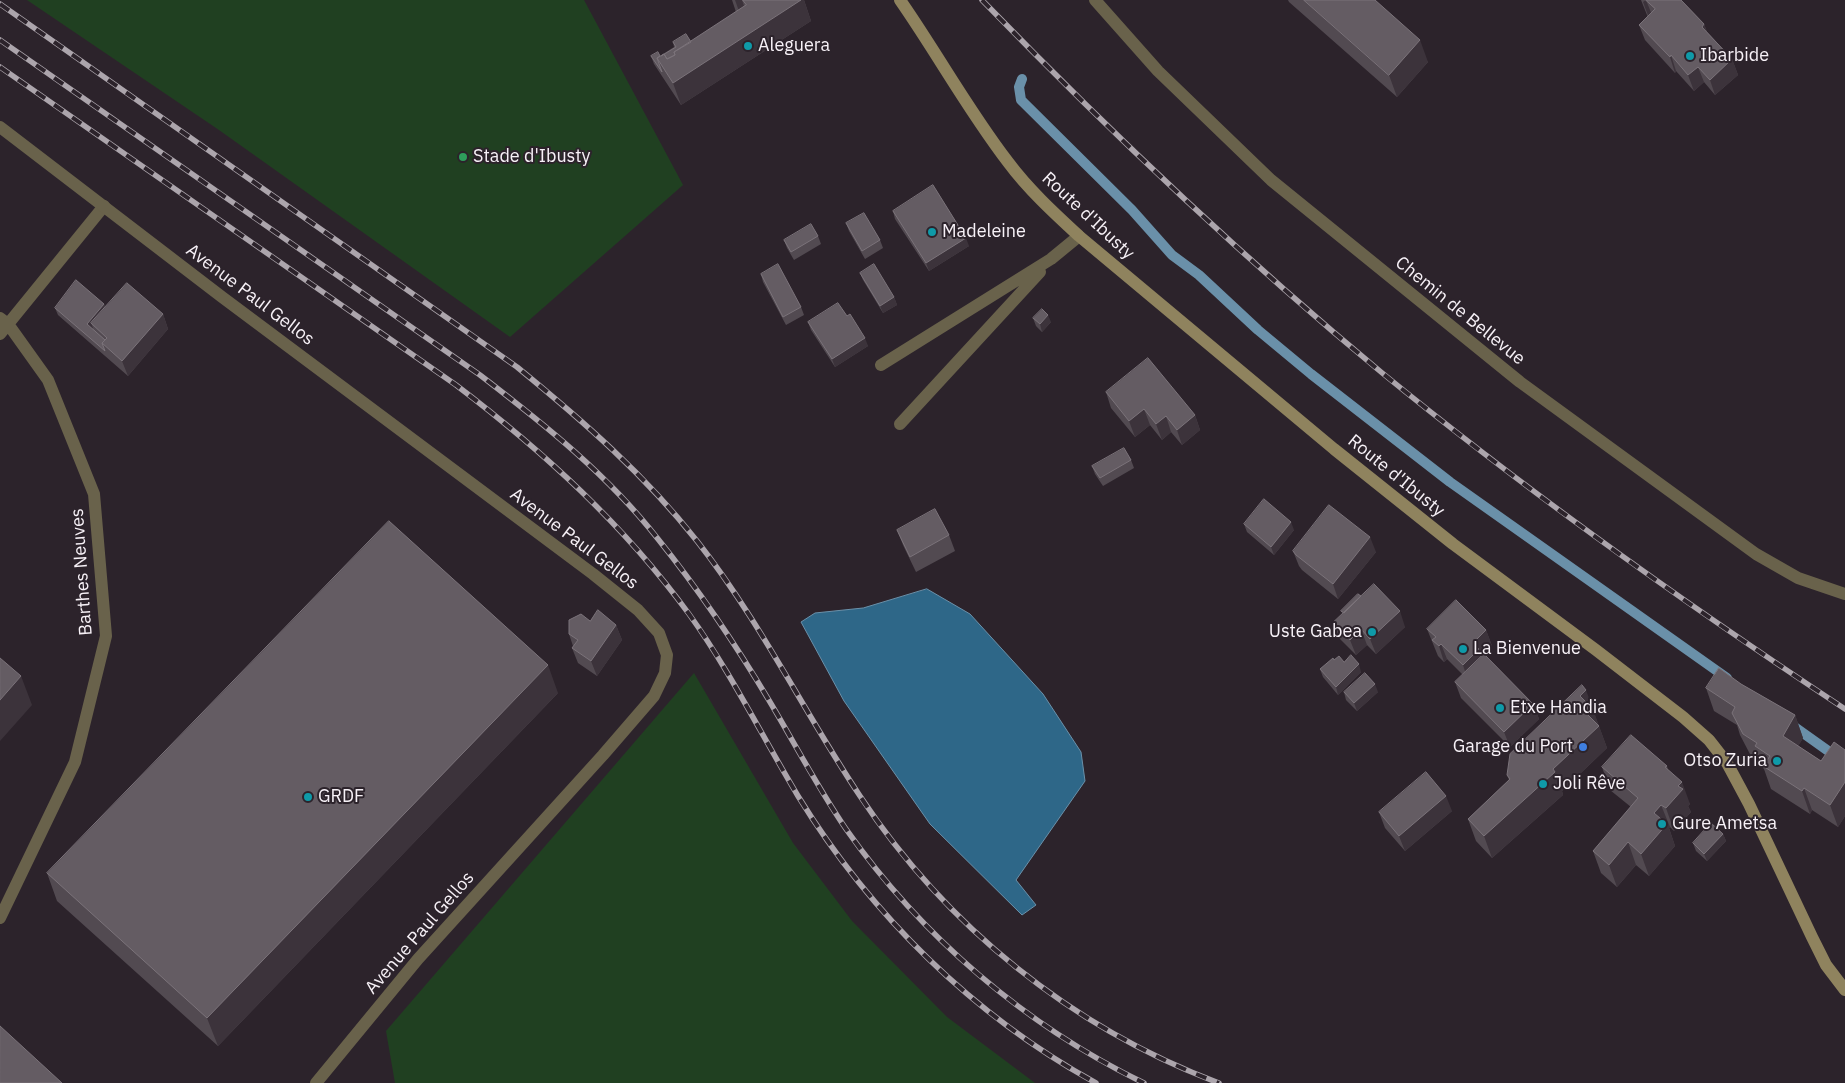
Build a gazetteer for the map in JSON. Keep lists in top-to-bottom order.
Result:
{
  "streets": {
    "street": [
      "Route d'Ibusty",
      "Avenue Paul Gellos",
      "Chemin de Bellevue",
      "Barthes Neuves"
    ]
  },
  "places": [
    "Aleguera",
    "Ibarbide",
    "Stade d'Ibusty",
    "Madeleine",
    "Uste Gabea",
    "La Bienvenue",
    "Etxe Handia",
    "Garage du Port",
    "Otso Zuria",
    "Joli Rêve",
    "GRDF",
    "Gure Ametsa"
  ]
}
